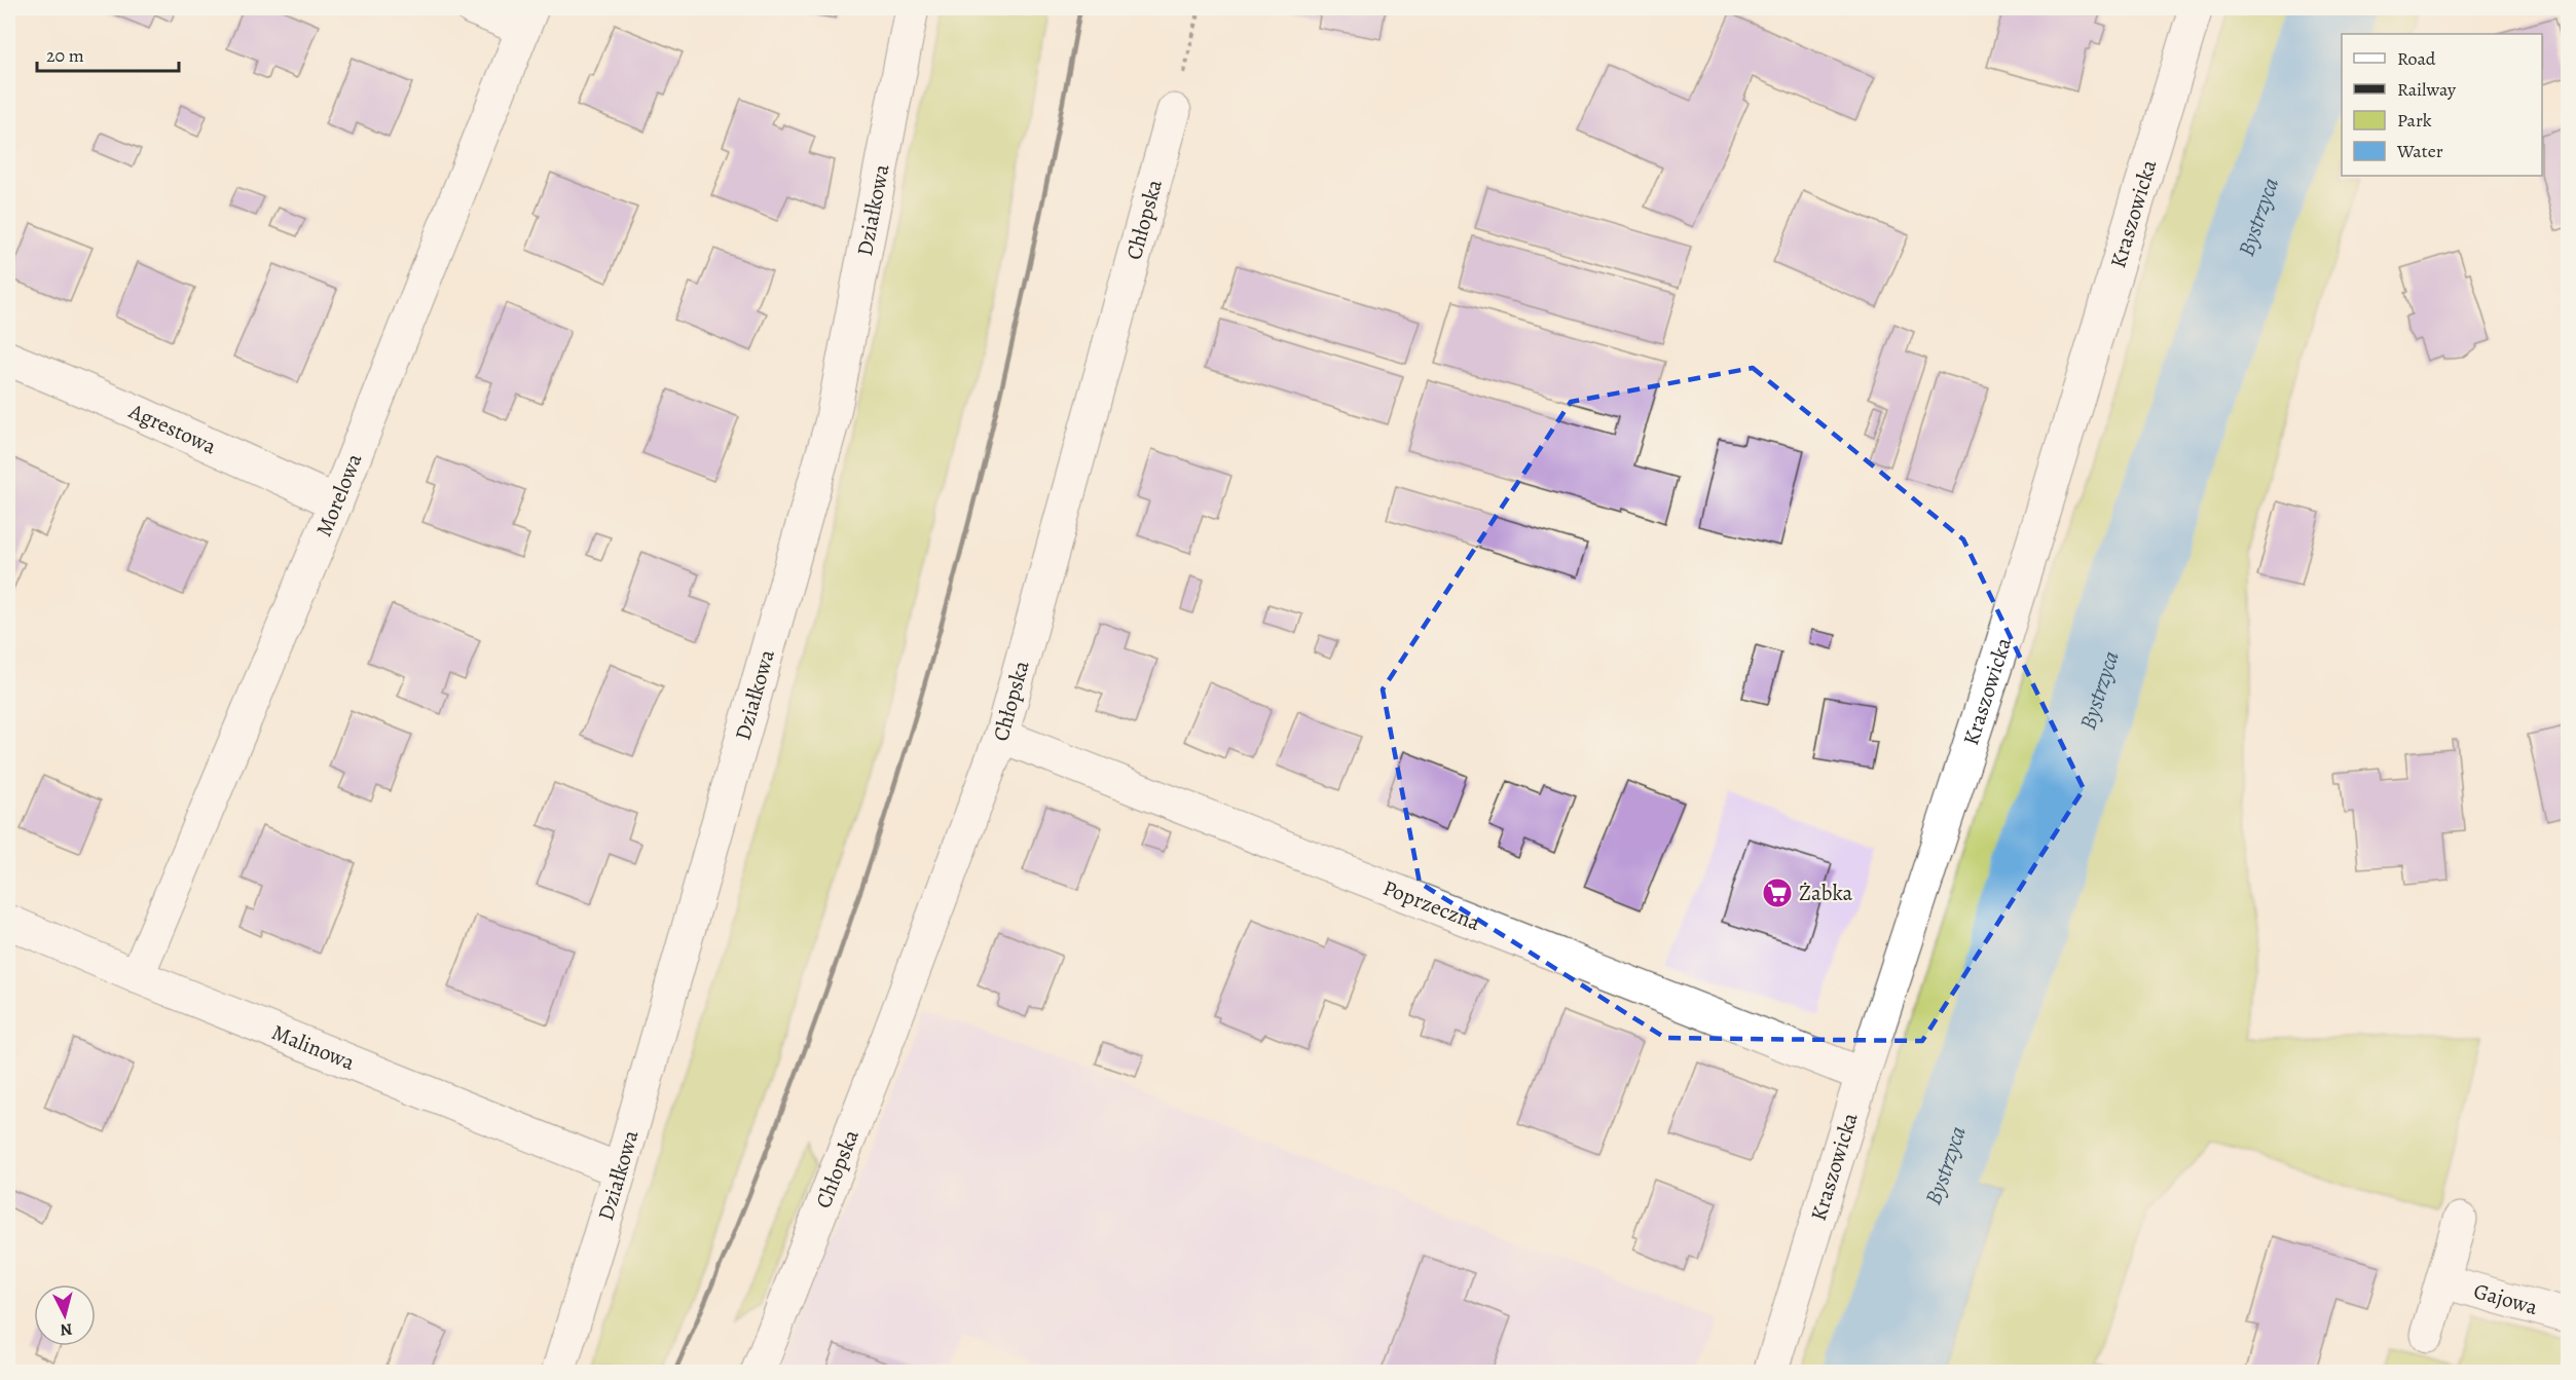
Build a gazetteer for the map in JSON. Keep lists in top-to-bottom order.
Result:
{
  "streets": {
    "street": [
      "Działkowa",
      "Kraszowicka",
      "Chłopska",
      "Agrestowa",
      "Morelowa",
      "Poprzeczna",
      "Malinowa",
      "Gajowa"
    ]
  },
  "crossings": [
    ["Działkowa", "Malinowa"],
    ["Kraszowicka", "Poprzeczna"],
    ["Chłopska", "Poprzeczna"],
    ["Agrestowa", "Morelowa"],
    ["Morelowa", "Malinowa"]
  ],
  "water": ["Bystrzyca"],
  "places": {
    "supermarket": ["Żabka"]
  },
  "legend": [
    "Road",
    "Railway",
    "Park",
    "Water"
  ],
  "scale_bar": "20 m",
  "north": "bottom"
}
